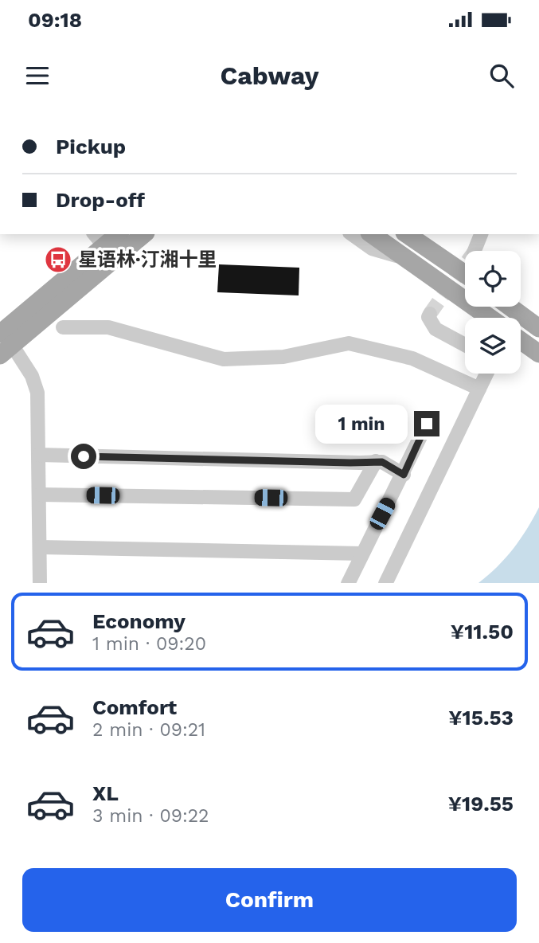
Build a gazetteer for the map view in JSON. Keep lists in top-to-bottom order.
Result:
{
  "places": {
    "bus stop": ["星语林·汀湘十里"]
  },
  "page": {
    "status": "09:18",
    "header": "Cabway",
    "banner": ["Pickup", "Drop-off"],
    "bubble": "1 min",
    "list": [
      {
        "name": "Economy",
        "note": "1 min · 09:20",
        "value": "¥11.50"
      },
      {
        "name": "Comfort",
        "note": "2 min · 09:21",
        "value": "¥15.53"
      },
      {
        "name": "XL",
        "note": "3 min · 09:22",
        "value": "¥19.55"
      }
    ],
    "buttons": "Confirm"
  }
}
